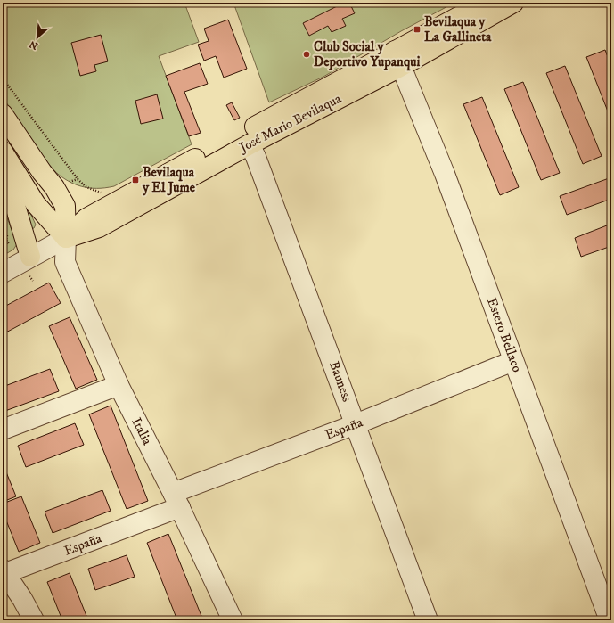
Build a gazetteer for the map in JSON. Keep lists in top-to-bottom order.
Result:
{
  "streets": {
    "main road": ["José Mario Bevilaqua"],
    "street": [
      "Estero Bellaco",
      "Bauness",
      "España",
      "Italia"
    ]
  },
  "crossings": [
    ["José Mario Bevilaqua", "Estero Bellaco"],
    ["José Mario Bevilaqua", "Bauness"],
    ["José Mario Bevilaqua", "Italia"],
    ["Estero Bellaco", "España"],
    ["Bauness", "España"],
    ["España", "Italia"]
  ],
  "places": {
    "transit": ["Bevilaqua y La Gallineta", "Bevilaqua y El Jume"],
    "other": ["Club Social y Deportivo Yupanqui"]
  },
  "north": "bottom left"
}
